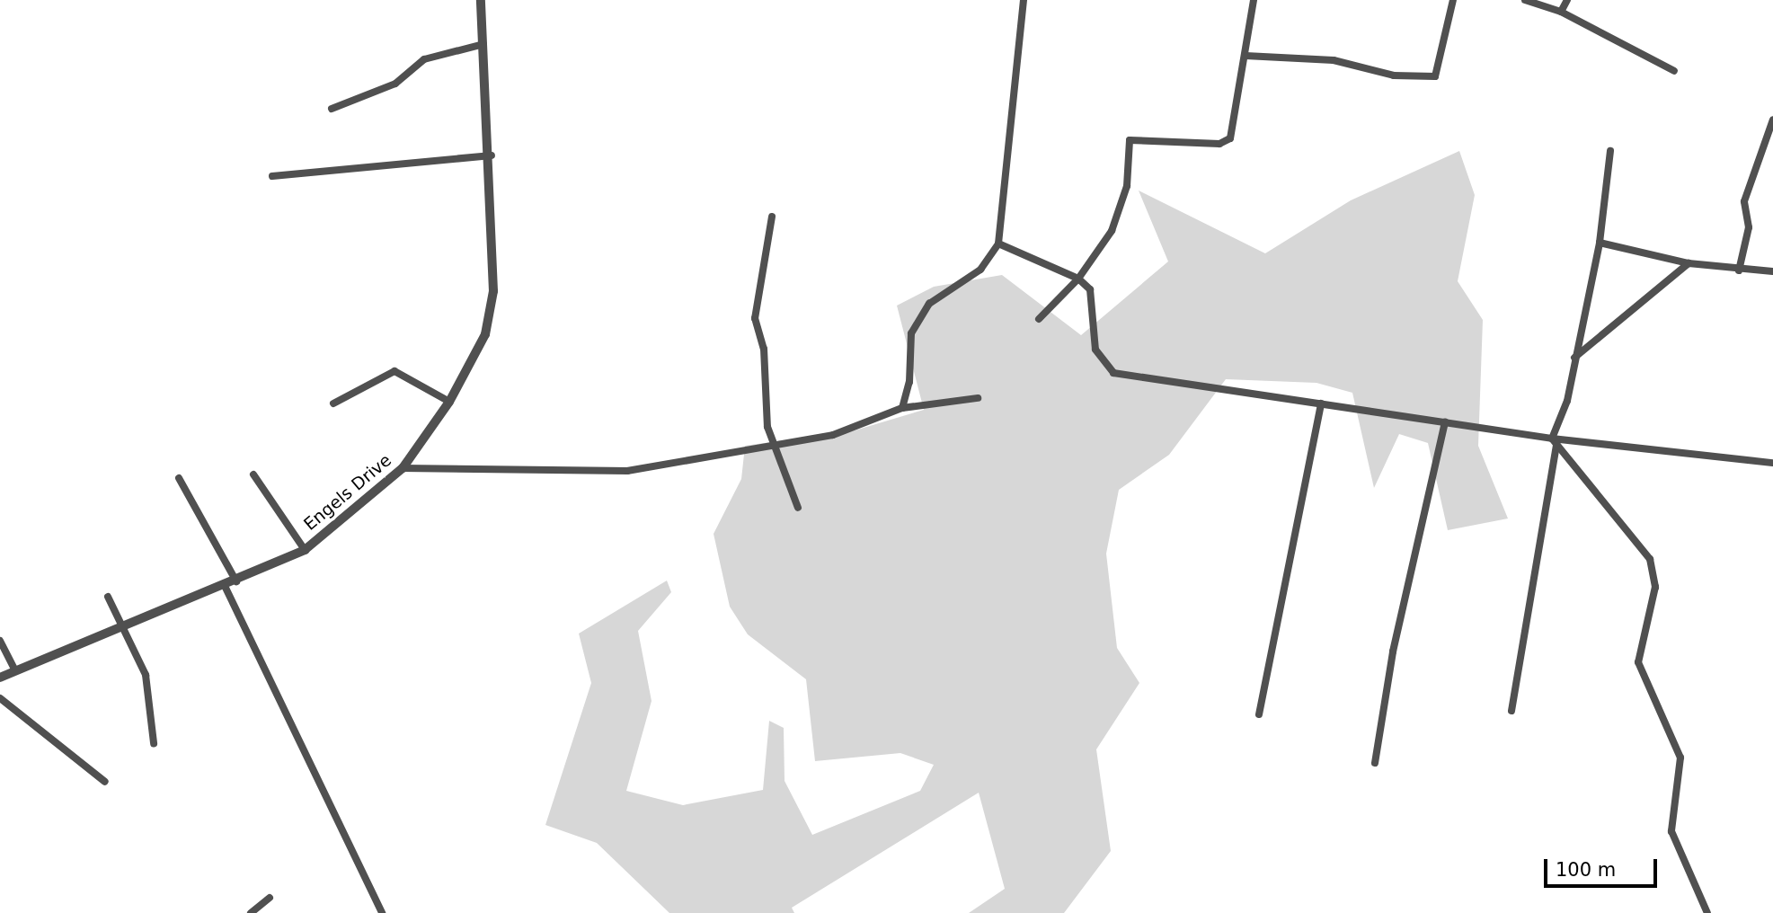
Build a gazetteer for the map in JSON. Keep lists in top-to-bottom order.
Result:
{
  "streets": {
    "street": ["Engels Drive"]
  },
  "scale_bar": "100 m"
}
